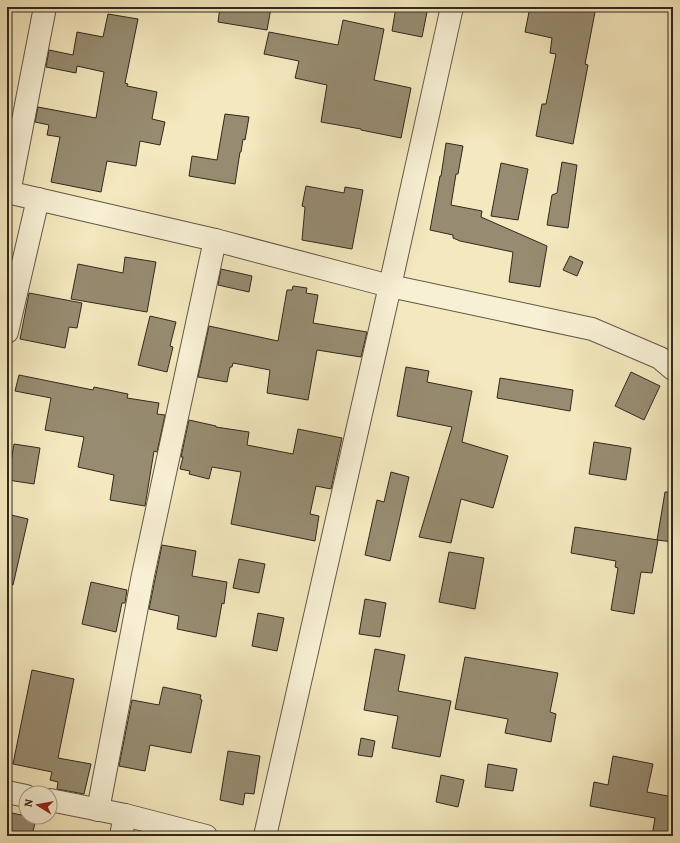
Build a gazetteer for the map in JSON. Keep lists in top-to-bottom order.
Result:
{
  "north": "left"
}
